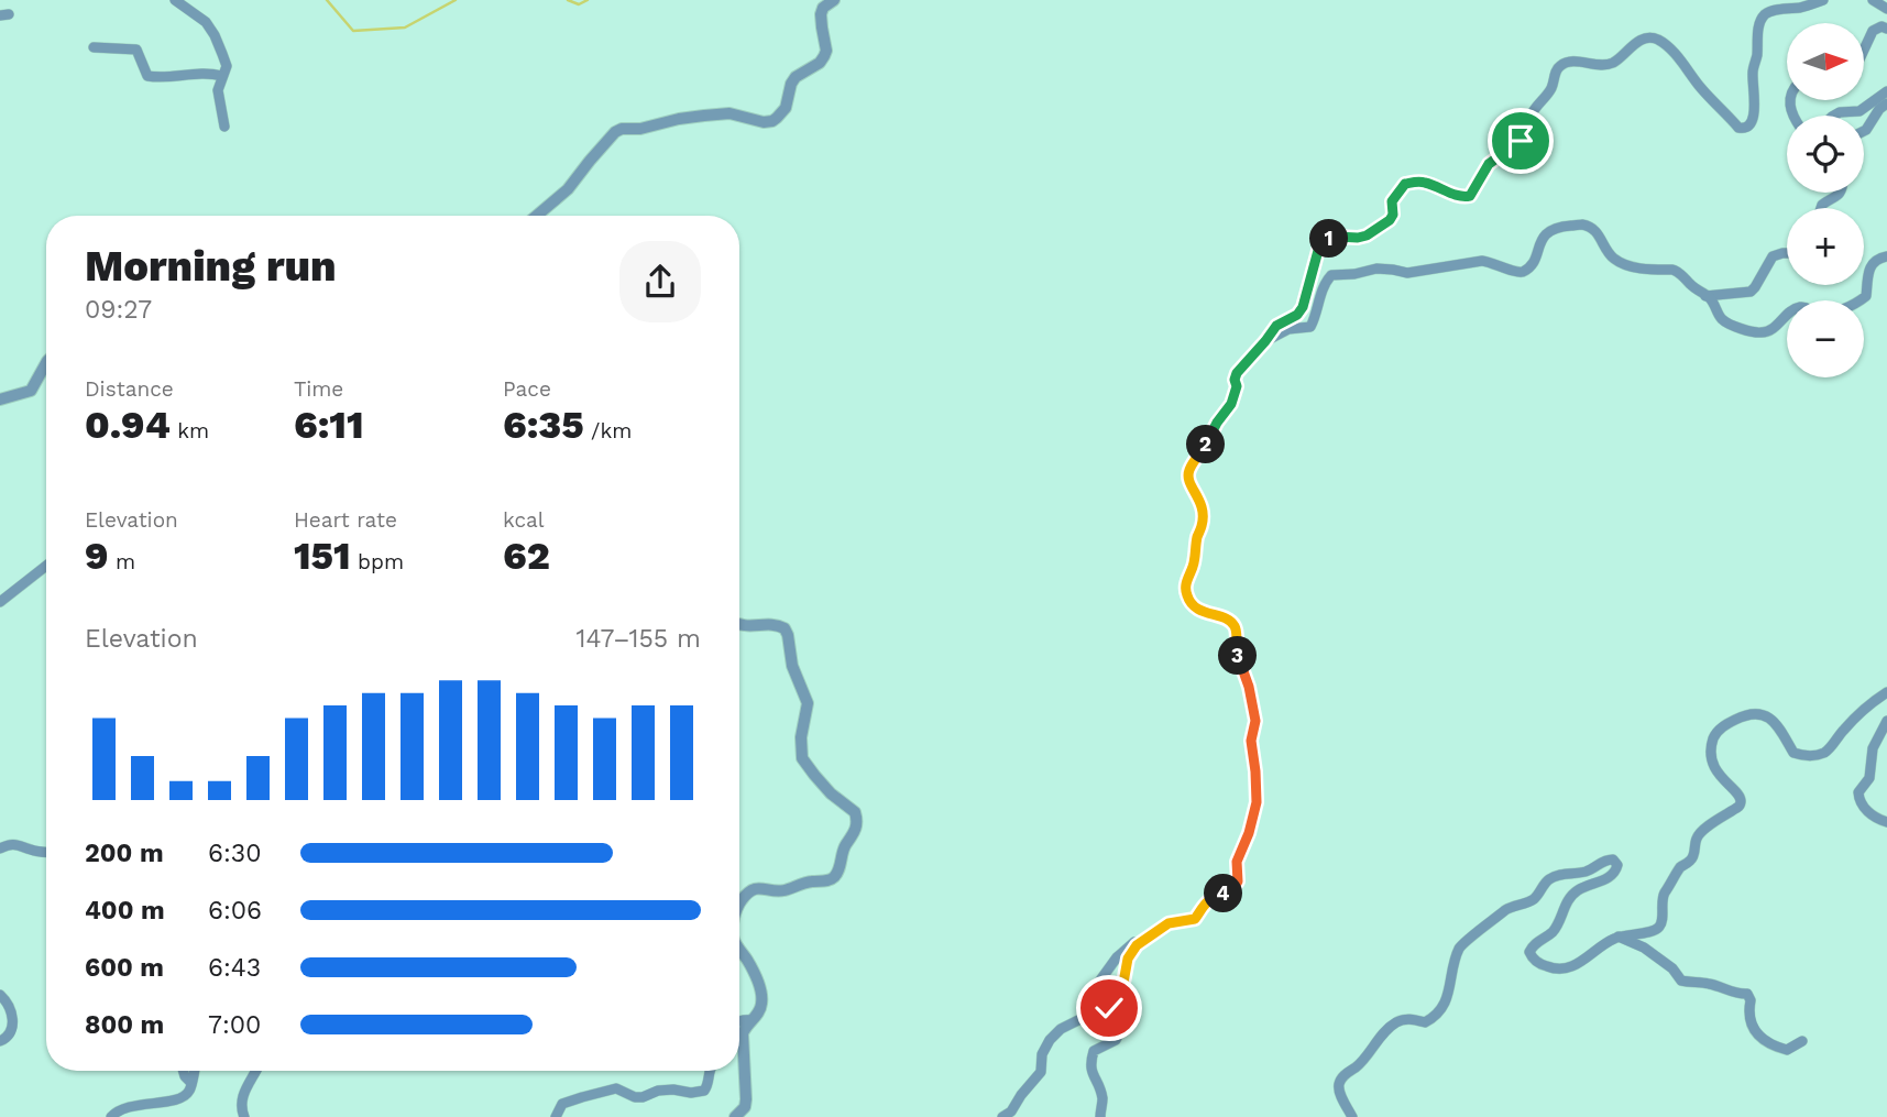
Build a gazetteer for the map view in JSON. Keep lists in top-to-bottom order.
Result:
{
  "north": "right",
  "page": {
    "map_buttons": ["+", "−"],
    "heading": ["Morning run", "09:27"],
    "pins": [
      "1",
      "2",
      "3",
      "4"
    ],
    "stats": [
      ["Distance", "0.94 km"],
      ["Time", "6:11"],
      ["Pace", "6:35 /km"],
      ["Elevation", "9 m"],
      ["Heart rate", "151 bpm"],
      ["kcal", "62"]
    ],
    "chart": ["Elevation", "147–155 m"],
    "list": [
      {
        "name": "200 m",
        "note": "6:30"
      },
      {
        "name": "400 m",
        "note": "6:06"
      },
      {
        "name": "600 m",
        "note": "6:43"
      },
      {
        "name": "800 m",
        "note": "7:00"
      }
    ]
  }
}
